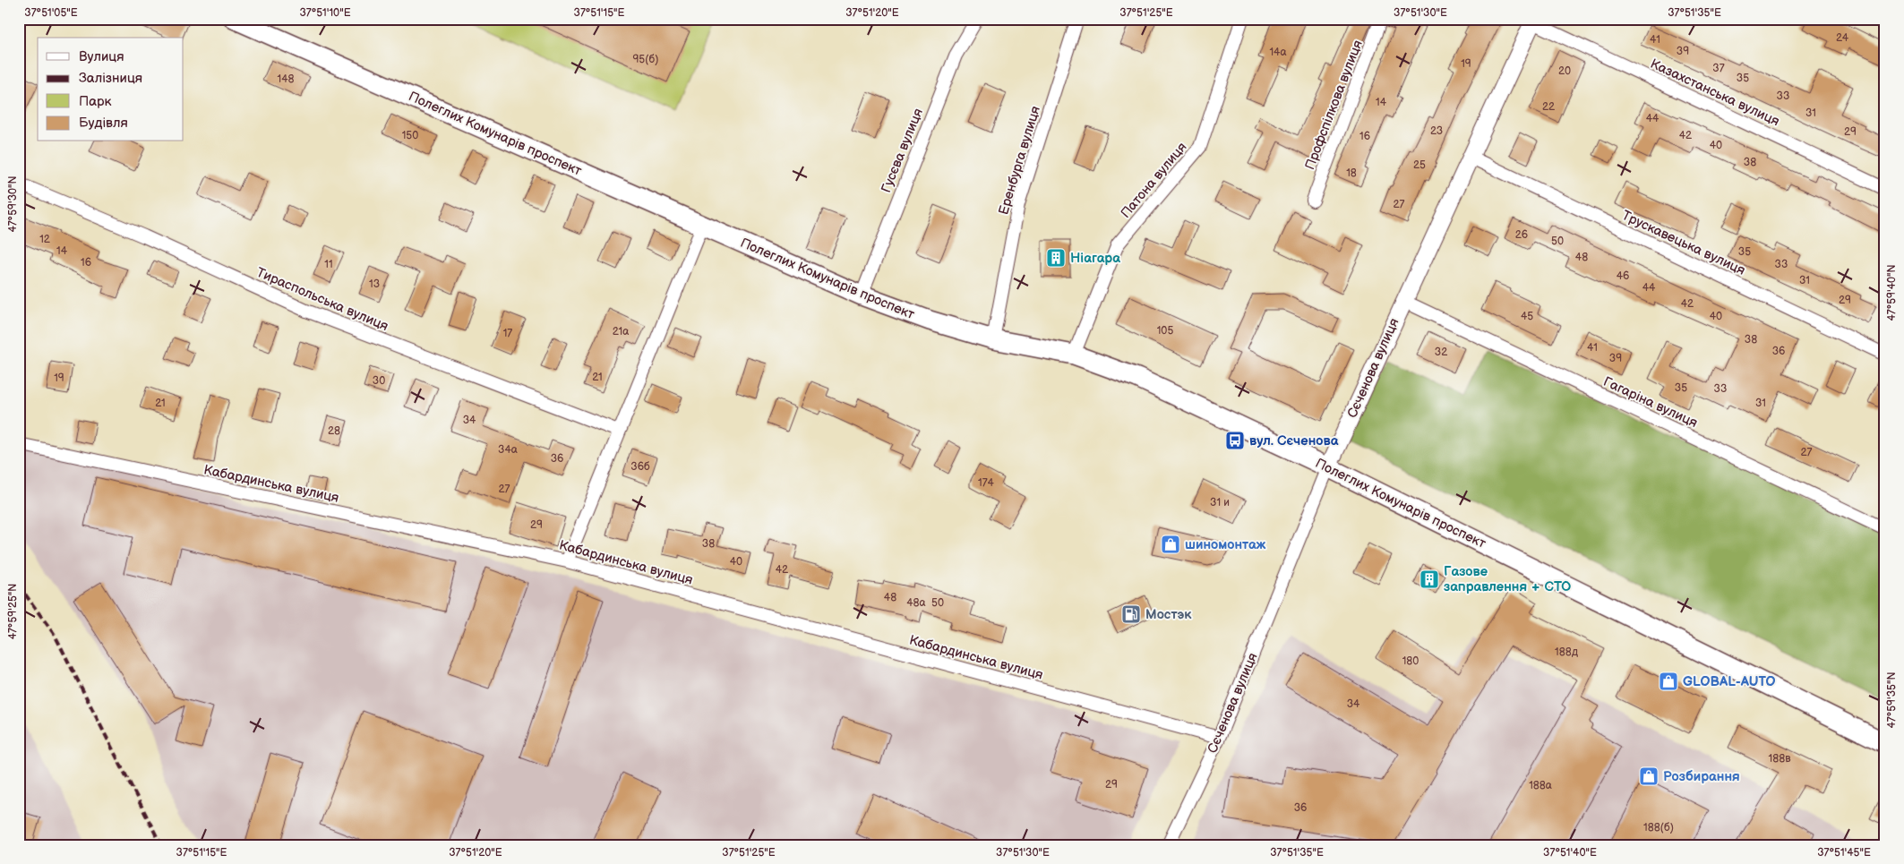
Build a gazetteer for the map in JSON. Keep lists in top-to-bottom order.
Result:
{
  "streets": {
    "main road": ["Полеглих Комунарів проспект"],
    "street": [
      "Казахстанська вулиця",
      "Профспілкова вулиця",
      "Гусєва вулиця",
      "Еренбурга вулиця",
      "Патона вулиця",
      "Трускавецька вулиця",
      "Тираспольська вулиця",
      "Сєченова вулиця",
      "Гагаріна вулиця",
      "Кабардинська вулиця"
    ]
  },
  "crossings": [
    ["Казахстанська вулиця", "Сєченова вулиця"],
    ["Полеглих Комунарів проспект", "Гусєва вулиця"],
    ["Полеглих Комунарів проспект", "Еренбурга вулиця"],
    ["Полеглих Комунарів проспект", "Патона вулиця"],
    ["Полеглих Комунарів проспект", "Сєченова вулиця"],
    ["Трускавецька вулиця", "Сєченова вулиця"],
    ["Сєченова вулиця", "Гагаріна вулиця"],
    ["Сєченова вулиця", "Кабардинська вулиця"]
  ],
  "places": {
    "building": ["Ніагара", "Газове заправлення + СТО"],
    "bus stop": ["вул. Сєченова"],
    "shop": ["шиномонтаж", "GLOBAL-AUTO", "Розбирання"],
    "fuel station": ["Мостэк"]
  },
  "house_numbers": [
    "24",
    "41",
    "39",
    "14а",
    "95(б)",
    "19",
    "37",
    "20",
    "35",
    "148",
    "33",
    "14",
    "22",
    "31",
    "44",
    "23",
    "29",
    "150",
    "42",
    "16",
    "40",
    "38",
    "25",
    "18",
    "27",
    "26",
    "12",
    "50",
    "14",
    "35",
    "48",
    "16",
    "11",
    "33",
    "46",
    "31",
    "13",
    "44",
    "29",
    "42",
    "45",
    "40",
    "105",
    "21а",
    "17",
    "38",
    "41",
    "36",
    "32",
    "39",
    "21",
    "19",
    "30",
    "35",
    "33",
    "21",
    "31",
    "34",
    "28",
    "34а",
    "27",
    "36",
    "36б",
    "174",
    "27",
    "31 и",
    "29",
    "38",
    "40",
    "42",
    "48",
    "48а",
    "50",
    "188д",
    "180",
    "34",
    "188в",
    "29",
    "188а",
    "36",
    "188(б)"
  ],
  "legend": [
    "Вулиця",
    "Залізниця",
    "Парк",
    "Будівля"
  ],
  "coordinates": [
    "37°51'05\"E",
    "37°51'10\"E",
    "37°51'15\"E",
    "37°51'20\"E",
    "37°51'25\"E",
    "37°51'30\"E",
    "37°51'35\"E",
    "47°59'30\"N",
    "47°59'40\"N",
    "47°59'25\"N",
    "47°59'35\"N",
    "37°51'40\"E",
    "37°51'45\"E"
  ]
}
